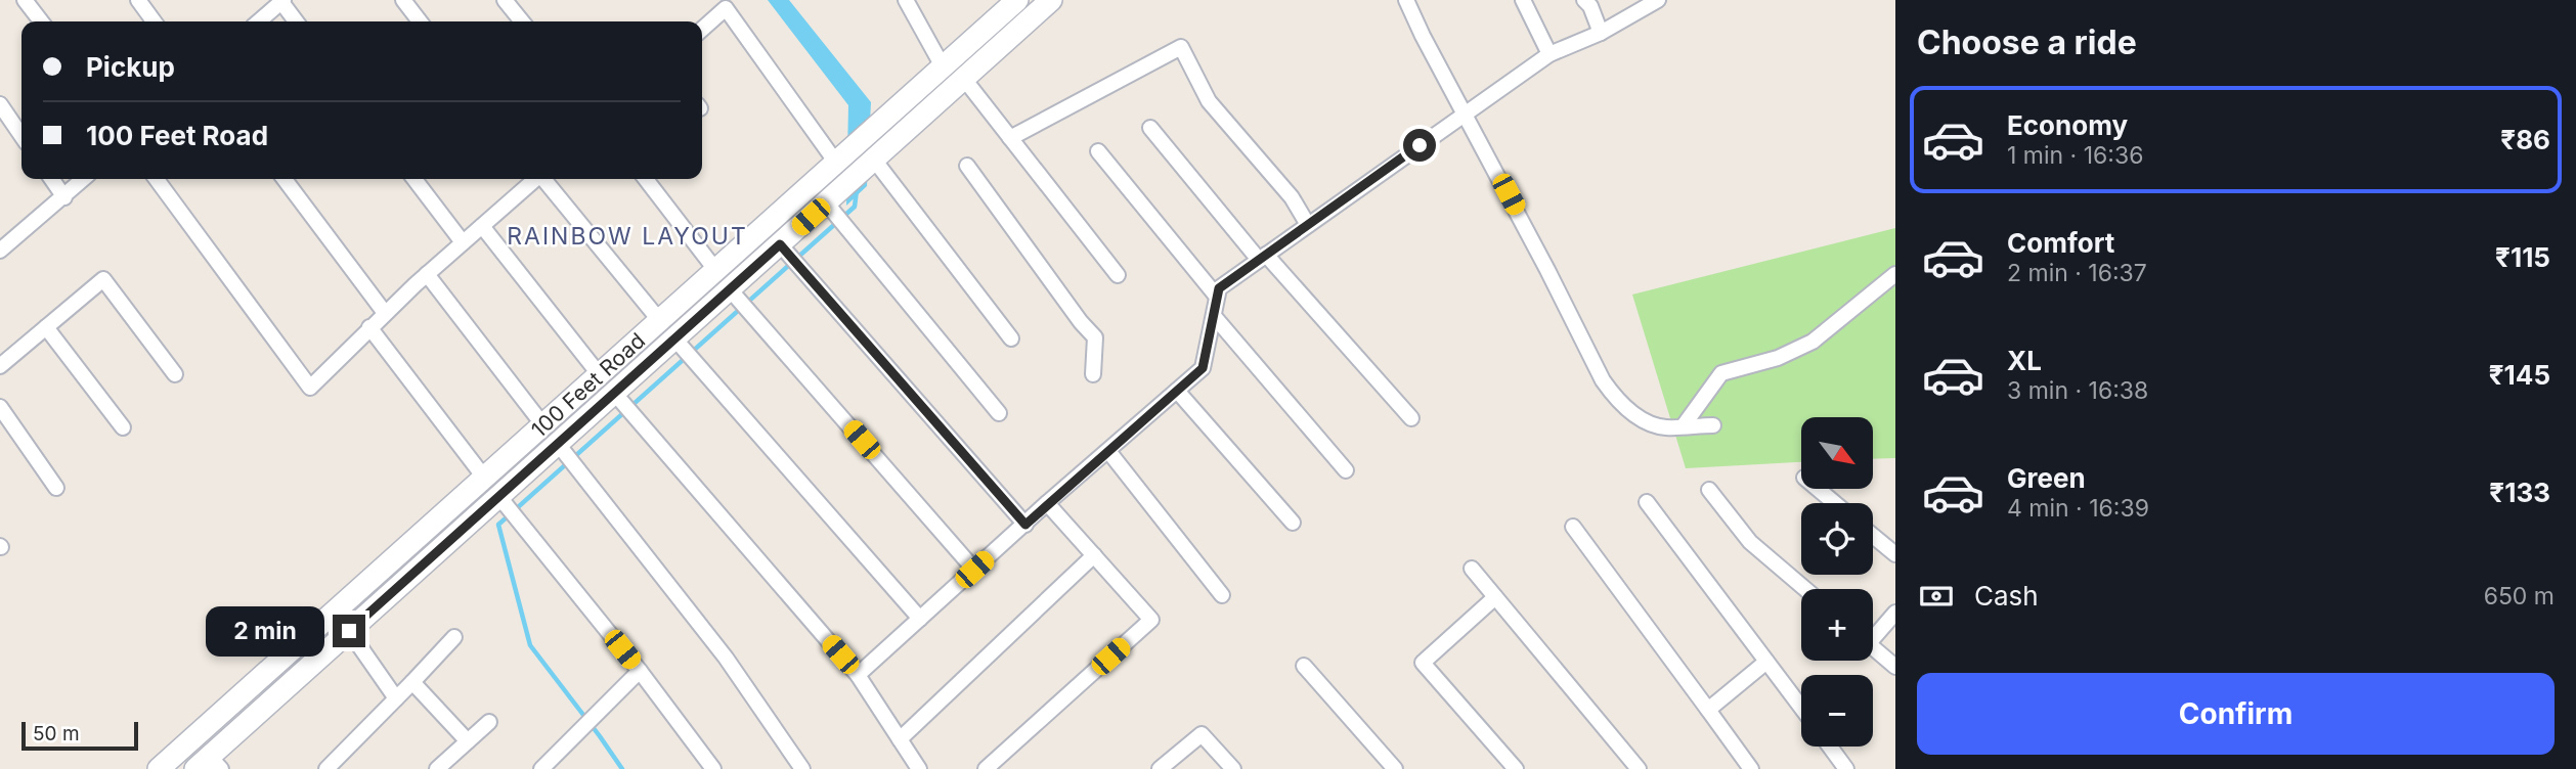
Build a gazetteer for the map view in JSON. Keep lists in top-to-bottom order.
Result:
{
  "streets": {
    "main road": ["100 Feet Road"]
  },
  "districts": ["RAINBOW LAYOUT"],
  "scale_bar": "50 m",
  "north": "bottom right",
  "page": {
    "heading": "Choose a ride",
    "banner": ["Pickup", "100 Feet Road"],
    "list": [
      {
        "name": "Economy",
        "note": "1 min · 16:36",
        "value": "₹86"
      },
      {
        "name": "Comfort",
        "note": "2 min · 16:37",
        "value": "₹115"
      },
      {
        "name": "XL",
        "note": "3 min · 16:38",
        "value": "₹145"
      },
      {
        "name": "Green",
        "note": "4 min · 16:39",
        "value": "₹133"
      }
    ],
    "map_buttons": ["+", "−"],
    "pay": ["Cash", "650 m"],
    "bubble": "2 min",
    "buttons": "Confirm",
    "scale": "50 m"
  }
}
